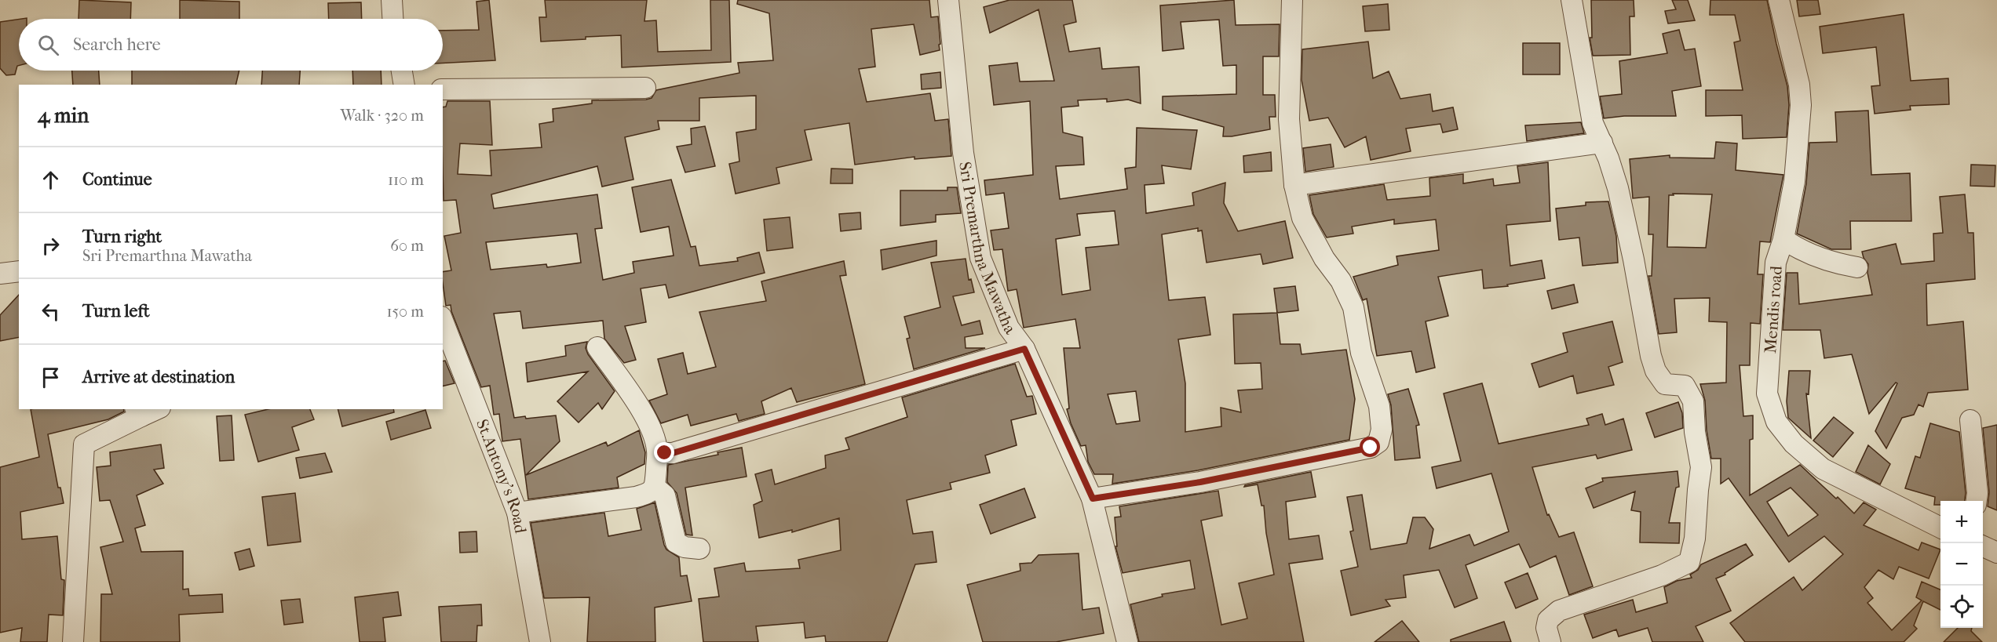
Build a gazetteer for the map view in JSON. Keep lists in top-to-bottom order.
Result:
{
  "streets": {
    "street": ["Sri Premarthna Mawatha", "Mendis road", "St.Antony's Road"]
  },
  "page": {
    "search": "Search here",
    "heading": ["4 min", "Walk · 320 m"],
    "list": [
      ["Continue", "110 m"],
      ["Turn right", "Sri Premarthna Mawatha", "60 m"],
      ["Turn left", "150 m"],
      "Arrive at destination"
    ],
    "map_buttons": ["+", "−"]
  }
}
